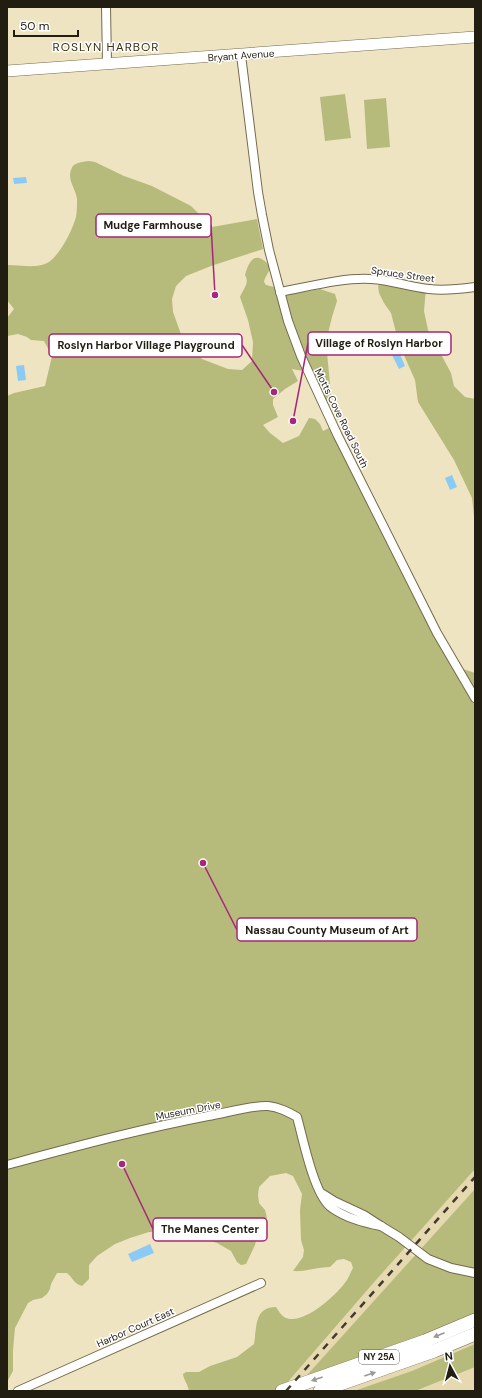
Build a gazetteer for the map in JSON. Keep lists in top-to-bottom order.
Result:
{
  "streets": {
    "main road": ["Bryant Avenue", "NY 25A"],
    "street": [
      "Spruce Street",
      "Motts Cove Road South",
      "Museum Drive",
      "Harbor Court East"
    ]
  },
  "crossings": [
    ["Bryant Avenue", "Motts Cove Road South"],
    ["Spruce Street", "Motts Cove Road South"]
  ],
  "districts": ["ROSLYN HARBOR"],
  "places": [
    "Mudge Farmhouse",
    "Roslyn Harbor Village Playground",
    "Village of Roslyn Harbor",
    "Nassau County Museum of Art",
    "The Manes Center"
  ],
  "scale_bar": "50 m",
  "north": "top"
}
